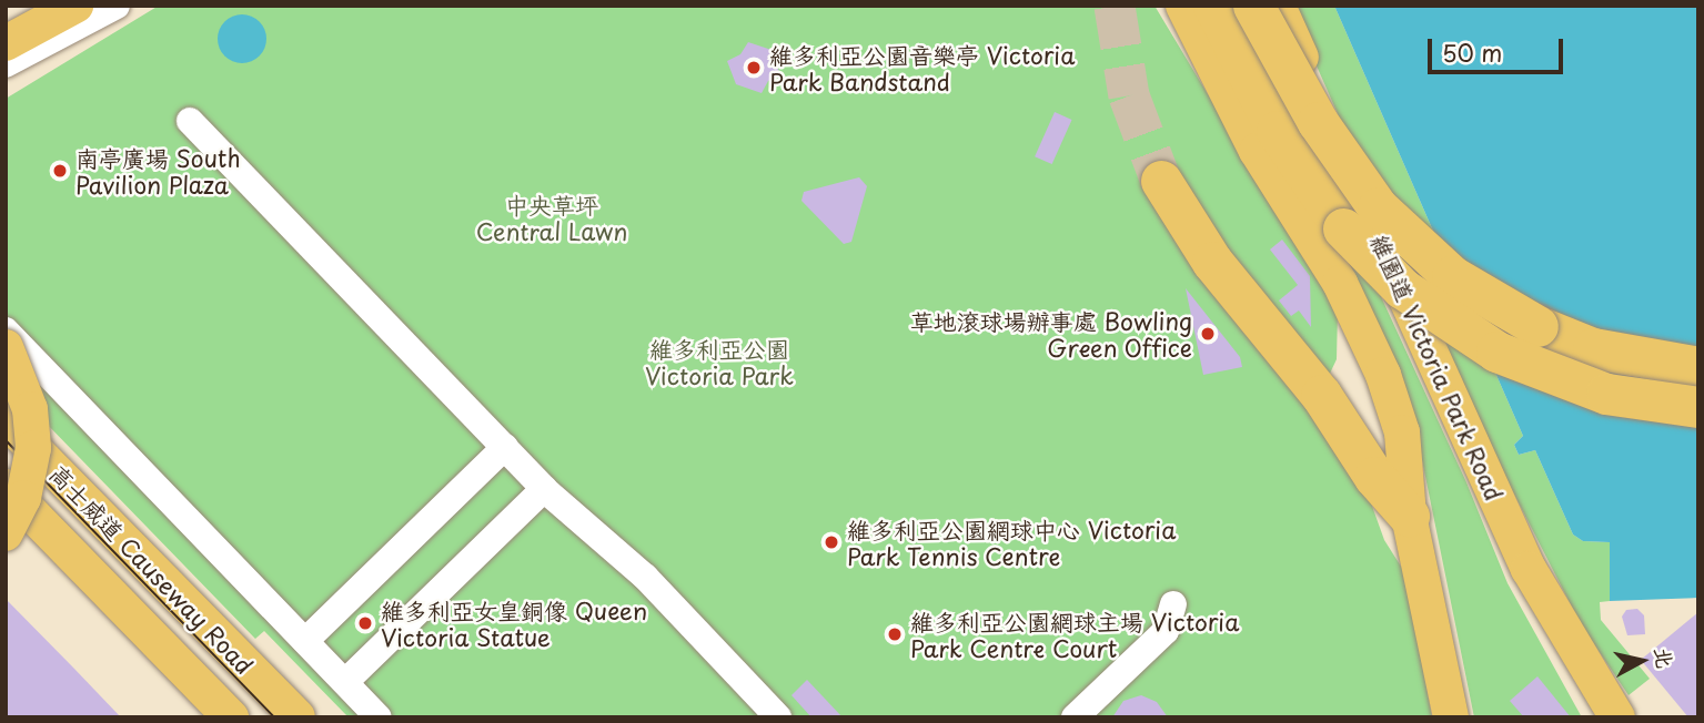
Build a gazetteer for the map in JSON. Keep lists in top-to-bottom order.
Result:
{
  "streets": {
    "main road": ["維園道 Victoria Park Road", "高士威道 Causeway Road"]
  },
  "parks": ["中央草坪 Central Lawn", "維多利亞公園 Victoria Park"],
  "places": [
    "維多利亞公園音樂亭 Victoria Park Bandstand",
    "南亭廣場 South Pavilion Plaza",
    "草地滾球場辦事處 Bowling Green Office",
    "維多利亞公園網球中心 Victoria Park Tennis Centre",
    "維多利亞女皇銅像 Queen Victoria Statue",
    "維多利亞公園網球主場 Victoria Park Centre Court"
  ],
  "scale_bar": "50 m",
  "north": "right"
}
